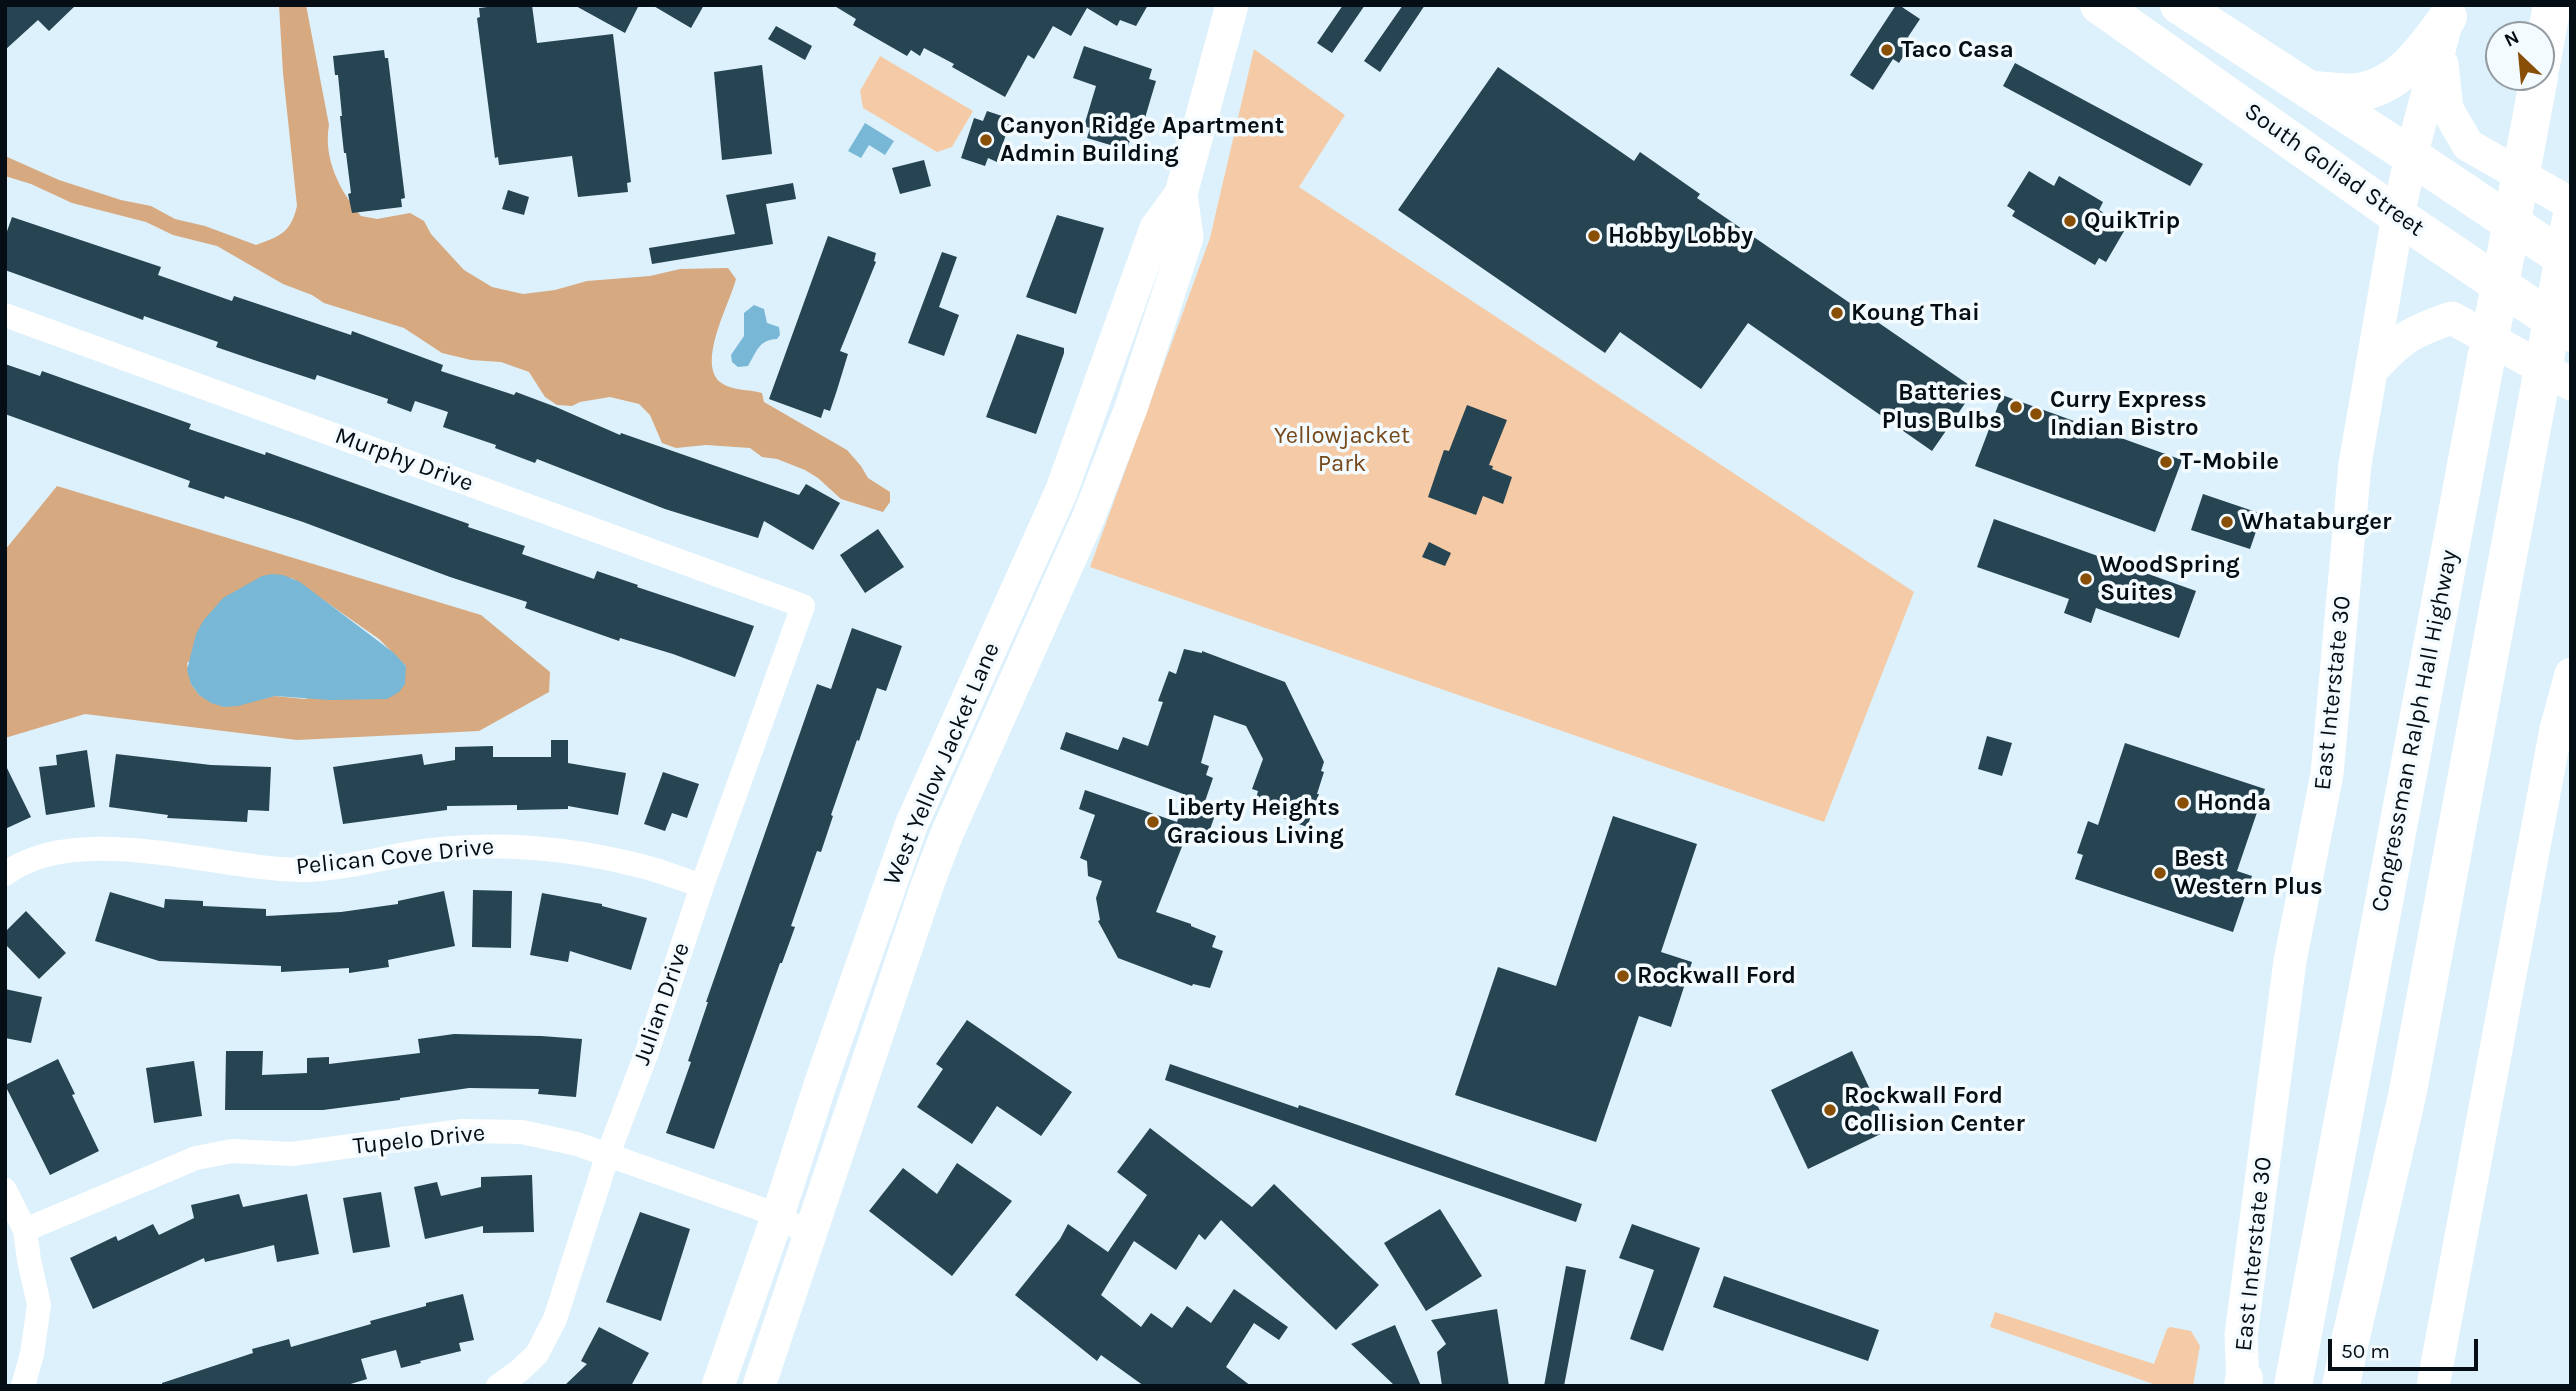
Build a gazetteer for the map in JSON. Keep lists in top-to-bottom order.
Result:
{
  "streets": {
    "main road": ["South Goliad Street", "Congressman Ralph Hall Highway"],
    "street": [
      "Murphy Drive",
      "East Interstate 30",
      "West Yellow Jacket Lane",
      "Pelican Cove Drive",
      "Julian Drive",
      "Tupelo Drive"
    ]
  },
  "crossings": [
    ["South Goliad Street", "East Interstate 30"],
    ["Murphy Drive", "Julian Drive"],
    ["West Yellow Jacket Lane", "Tupelo Drive"],
    ["Pelican Cove Drive", "Julian Drive"],
    ["Julian Drive", "Tupelo Drive"]
  ],
  "parks": ["Yellowjacket Park"],
  "places": [
    "Taco Casa",
    "Canyon Ridge Apartment Admin Building",
    "QuikTrip",
    "Hobby Lobby",
    "Koung Thai",
    "Batteries Plus Bulbs",
    "Curry Express Indian Bistro",
    "T-Mobile",
    "Whataburger",
    "WoodSpring Suites",
    "Honda",
    "Liberty Heights Gracious Living",
    "Best Western Plus",
    "Rockwall Ford",
    "Rockwall Ford Collision Center"
  ],
  "scale_bar": "50 m",
  "north": "top left"
}
